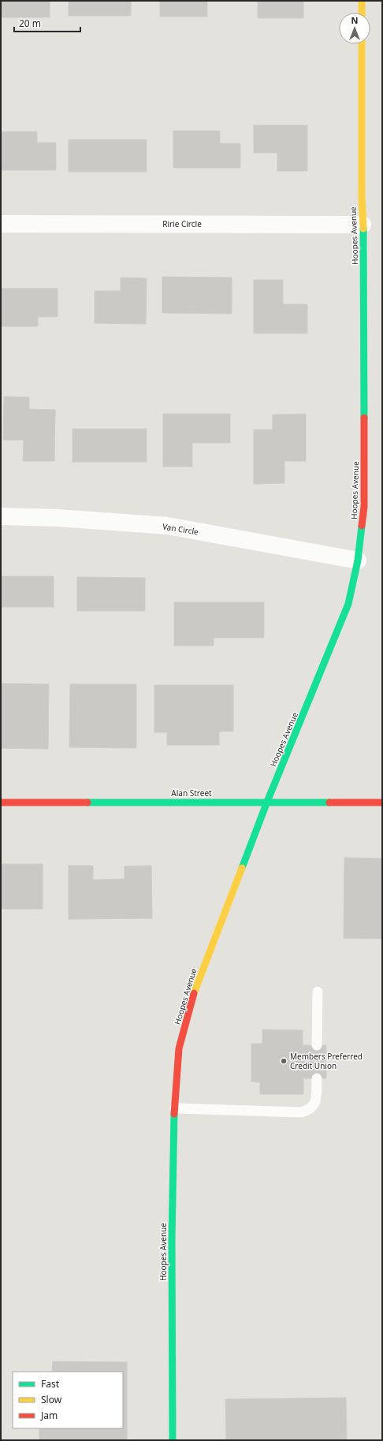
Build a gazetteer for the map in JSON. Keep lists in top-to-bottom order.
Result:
{
  "streets": {
    "street": [
      "Ririe Circle",
      "Hoopes Avenue",
      "Van Circle",
      "Alan Street"
    ]
  },
  "crossings": [
    ["Ririe Circle", "Hoopes Avenue"],
    ["Hoopes Avenue", "Van Circle"],
    ["Hoopes Avenue", "Alan Street"]
  ],
  "places": ["Members Preferred Credit Union"],
  "legend": ["Fast", "Slow", "Jam"],
  "scale_bar": "20 m",
  "north": "top"
}
